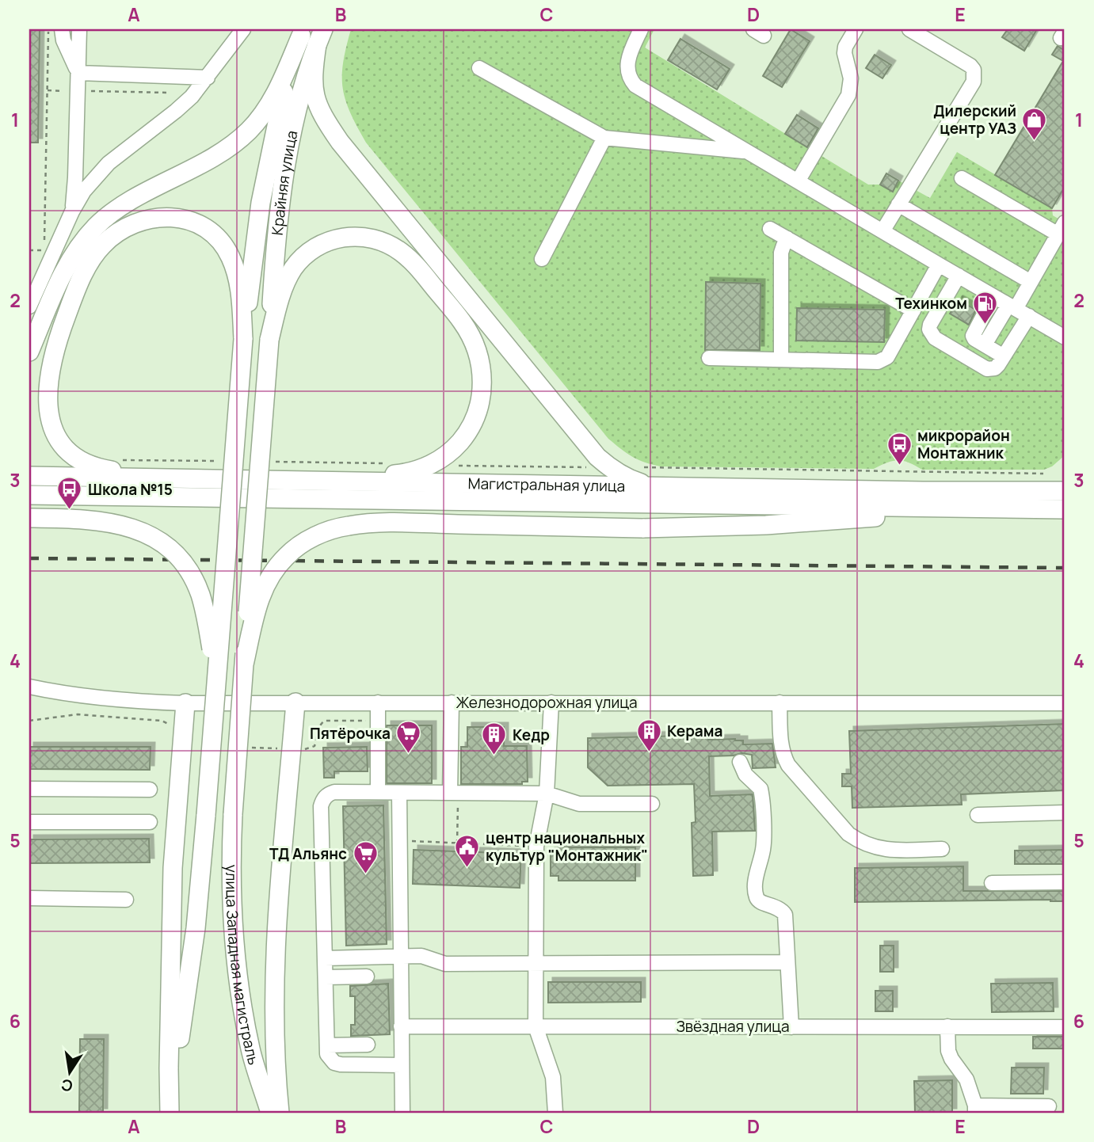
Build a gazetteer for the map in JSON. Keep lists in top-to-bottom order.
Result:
{
  "streets": {
    "main road": ["Крайняя улица", "Магистральная улица", "улица Западная магистраль"],
    "street": ["Железнодорожная улица", "Звёздная улица"]
  },
  "places": {
    "shop": ["Дилерский центр УАЗ"],
    "fuel station": ["Техинком"],
    "bus stop": ["микрорайон Монтажник", "Школа №15"],
    "building": ["Керама", "Кедр"],
    "supermarket": ["Пятёрочка", "ТД Альянс"],
    "public building": ["центр национальных культур \"Монтажник\""]
  },
  "north": "bottom",
  "grid": {
    "columns": [
      "A",
      "B",
      "C",
      "D",
      "E"
    ],
    "rows": [
      "1",
      "2",
      "3",
      "4",
      "5",
      "6"
    ]
  }
}
